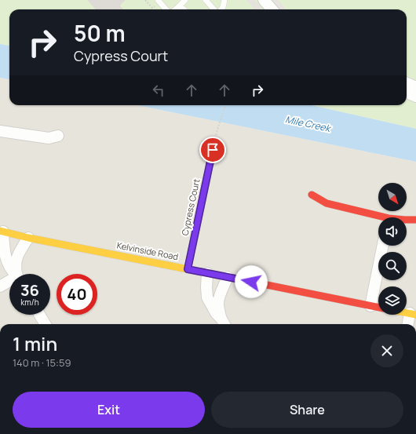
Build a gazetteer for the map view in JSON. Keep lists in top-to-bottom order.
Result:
{
  "streets": {
    "street": ["Cypress Court", "Kelvinside Road"]
  },
  "crossings": [
    ["Cypress Court", "Kelvinside Road"]
  ],
  "water": ["Mile Creek"],
  "north": "bottom right",
  "page": {
    "turn": ["50 m", "Cypress Court"],
    "speed": "36 km/h",
    "limit": "40",
    "heading": ["1 min", "140 m · 15:59"],
    "buttons": ["Exit", "Share"]
  }
}
